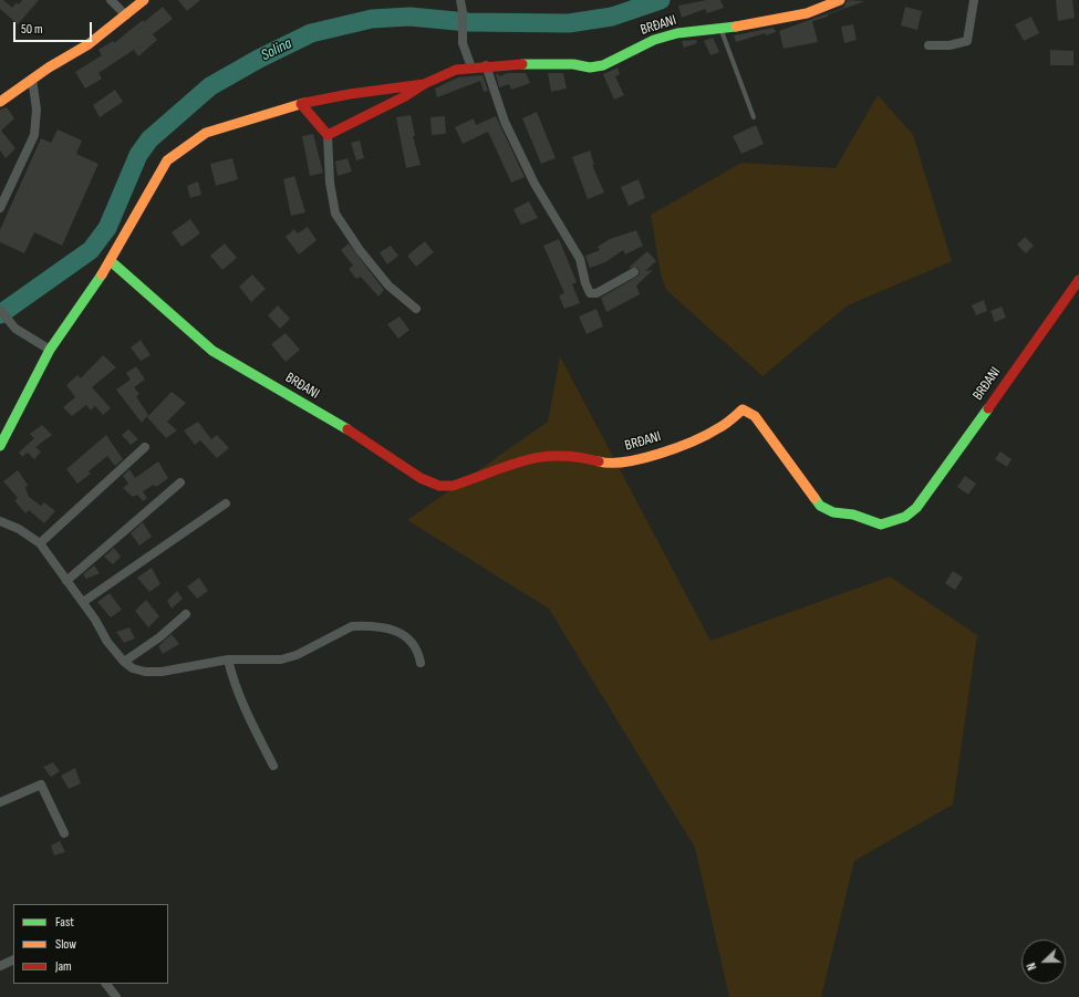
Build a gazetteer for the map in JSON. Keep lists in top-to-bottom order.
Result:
{
  "streets": {
    "street": ["BRĐANI"]
  },
  "water": ["Solina"],
  "legend": ["Fast", "Slow", "Jam"],
  "scale_bar": "50 m",
  "north": "left"
}
